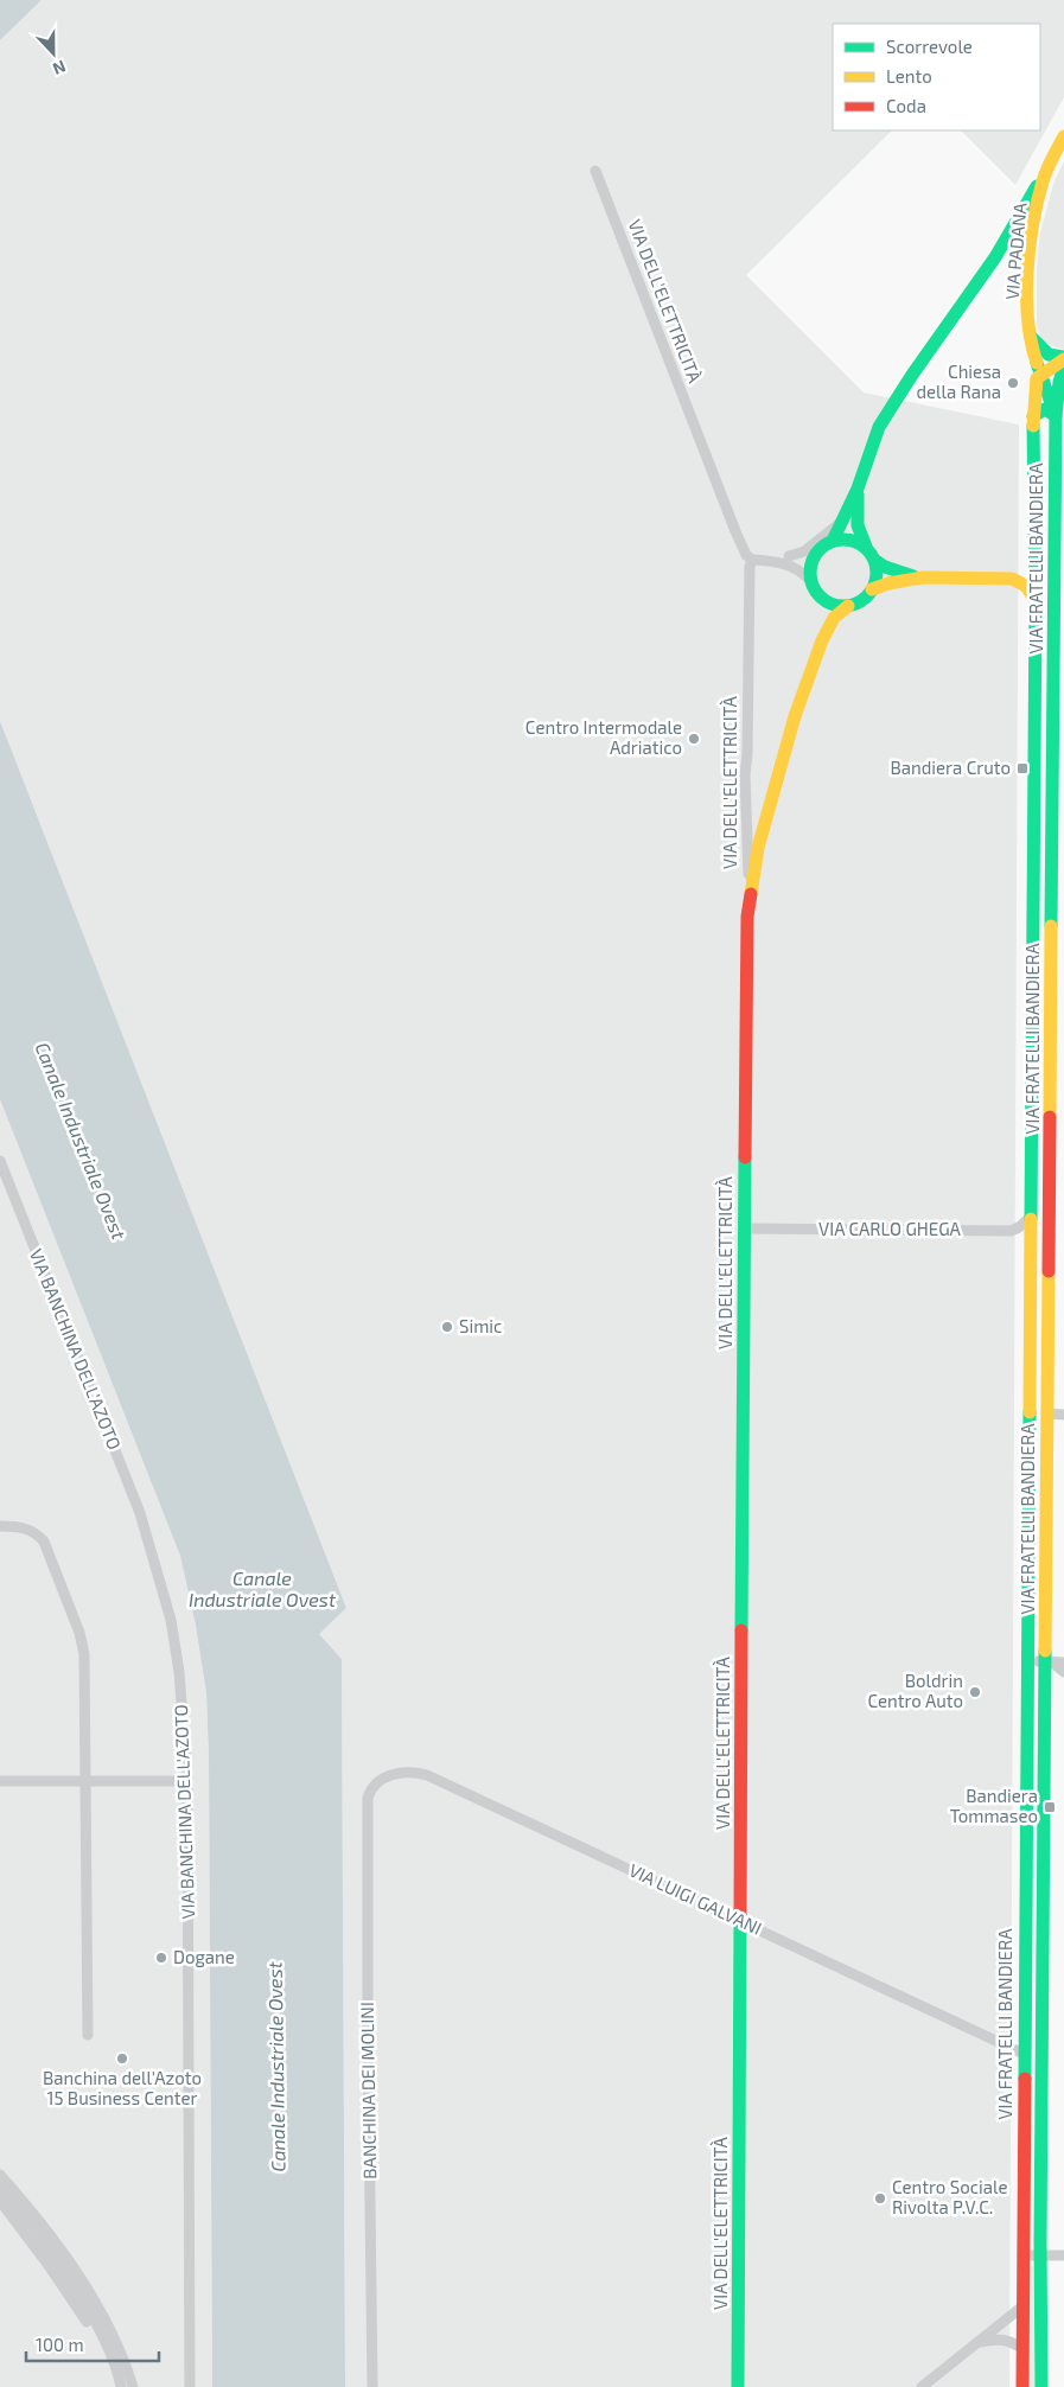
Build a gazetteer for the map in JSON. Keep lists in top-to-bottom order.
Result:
{
  "streets": {
    "main road": ["VIA PADANA", "VIA DELL'ELETTRICITÀ", "VIA FRATELLI BANDIERA"],
    "street": [
      "VIA CARLO GHEGA",
      "VIA BANCHINA DELL'AZOTO",
      "VIA LUIGI GALVANI",
      "BANCHINA DEI MOLINI"
    ]
  },
  "crossings": [
    ["VIA PADANA", "VIA FRATELLI BANDIERA"],
    ["VIA DELL'ELETTRICITÀ", "VIA CARLO GHEGA"],
    ["VIA DELL'ELETTRICITÀ", "VIA LUIGI GALVANI"],
    ["VIA FRATELLI BANDIERA", "VIA CARLO GHEGA"],
    ["VIA FRATELLI BANDIERA", "VIA LUIGI GALVANI"],
    ["VIA LUIGI GALVANI", "BANCHINA DEI MOLINI"]
  ],
  "water": ["Canale Industriale Ovest"],
  "places": {
    "other": [
      "Chiesa della Rana",
      "Centro Intermodale Adriatico",
      "Simic",
      "Boldrin Centro Auto",
      "Dogane",
      "Banchina dell'Azoto 15 Business Center",
      "Centro Sociale Rivolta P.V.C."
    ],
    "transit": ["Bandiera Cruto", "Bandiera Tommaseo"]
  },
  "legend": ["Scorrevole", "Lento", "Coda"],
  "scale_bar": "100 m",
  "north": "bottom"
}
